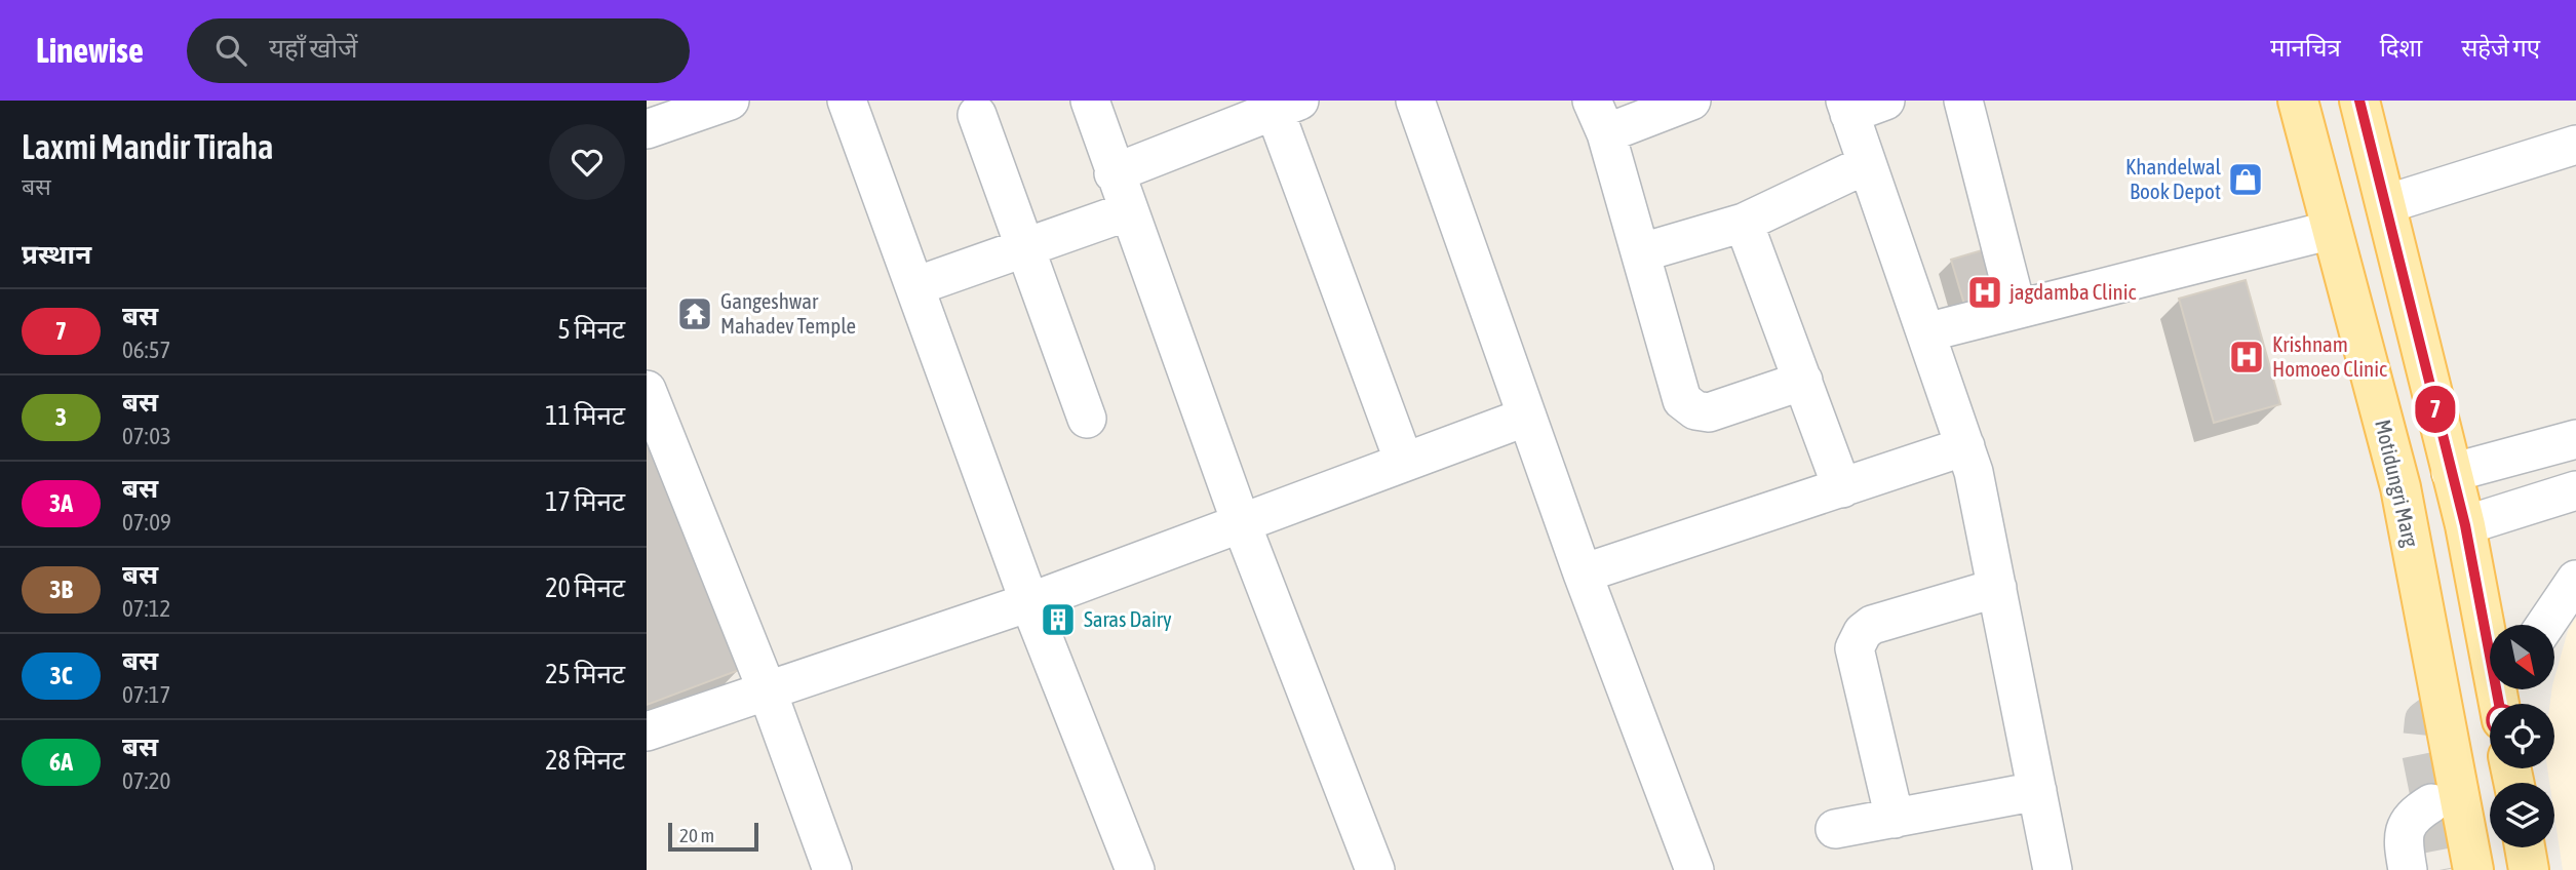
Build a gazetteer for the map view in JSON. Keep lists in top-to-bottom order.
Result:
{
  "streets": {
    "main road": ["Motidungri Marg"]
  },
  "places": {
    "shop": ["Khandelwal Book Depot"],
    "hospital": ["jagdamba Clinic", "Krishnam Homoeo Clinic"],
    "temple": ["Gangeshwar Mahadev Temple"],
    "building": ["Saras Dairy"]
  },
  "lines": ["bus line 7"],
  "scale_bar": "20 m",
  "north": "bottom right",
  "page": {
    "header": "Linewise",
    "search": "यहाँ खोजें",
    "nav": ["मानचित्र", "दिशा", "सहेजे गए"],
    "heading": [
      ["Laxmi Mandir Tiraha", "बस"],
      "प्रस्थान"
    ],
    "on_map": "7",
    "list": [
      {
        "mark": "7",
        "name": "बस",
        "note": "06:57",
        "value": "5 मिनट"
      },
      {
        "mark": "3",
        "name": "बस",
        "note": "07:03",
        "value": "11 मिनट"
      },
      {
        "mark": "3A",
        "name": "बस",
        "note": "07:09",
        "value": "17 मिनट"
      },
      {
        "mark": "3B",
        "name": "बस",
        "note": "07:12",
        "value": "20 मिनट"
      },
      {
        "mark": "3C",
        "name": "बस",
        "note": "07:17",
        "value": "25 मिनट"
      },
      {
        "mark": "6A",
        "name": "बस",
        "note": "07:20",
        "value": "28 मिनट"
      }
    ],
    "scale": "20 m"
  }
}
